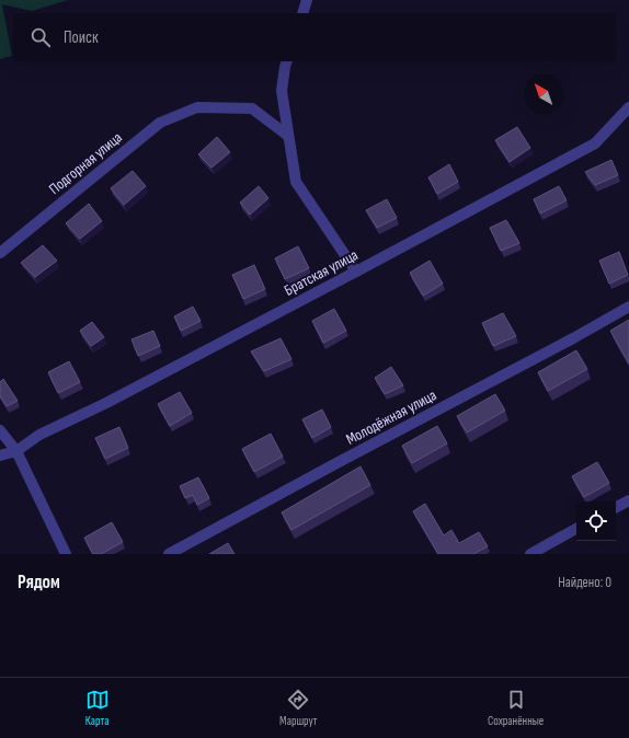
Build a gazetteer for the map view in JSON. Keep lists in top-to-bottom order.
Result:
{
  "streets": {
    "street": ["Подгорная улица", "Братская улица", "Молодёжная улица"]
  },
  "north": "top left",
  "page": {
    "search": "Поиск",
    "heading": ["Рядом", "Найдено: 0"],
    "nav": ["Карта", "Маршрут", "Сохранённые"]
  }
}
